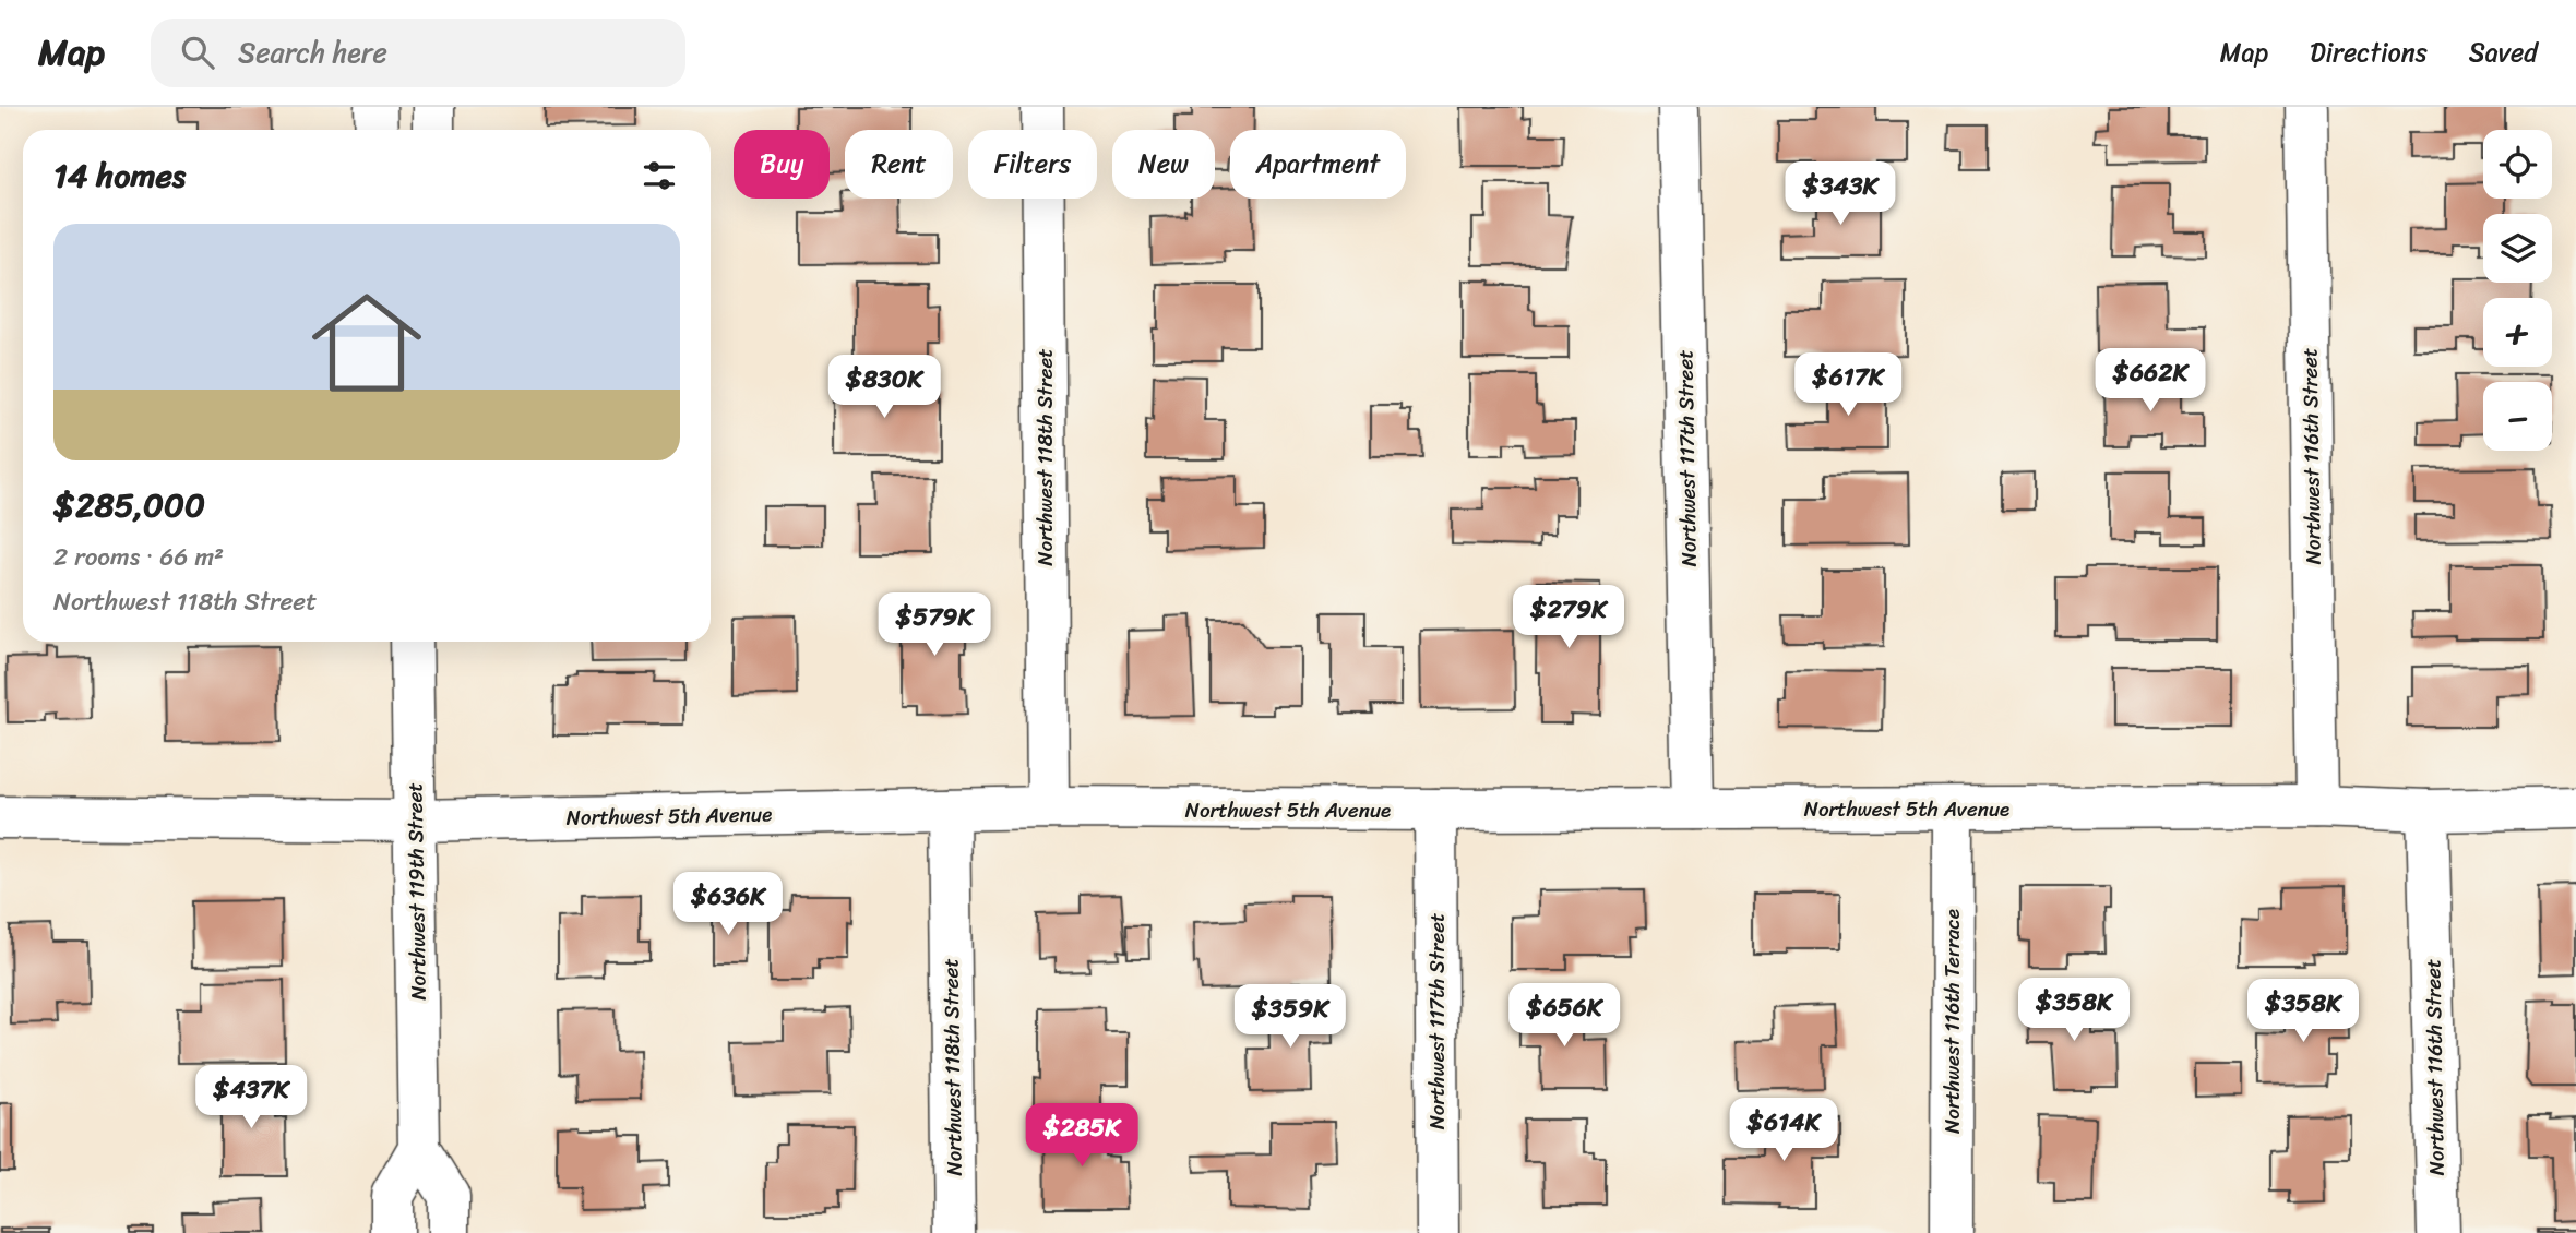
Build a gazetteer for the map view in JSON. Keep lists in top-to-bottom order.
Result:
{
  "streets": {
    "street": [
      "Northwest 116th Street",
      "Northwest 118th Street",
      "Northwest 117th Street",
      "Northwest 5th Avenue",
      "Northwest 119th Street",
      "Northwest 116th Terrace"
    ]
  },
  "crossings": [
    ["Northwest 116th Street", "Northwest 5th Avenue"],
    ["Northwest 118th Street", "Northwest 5th Avenue"],
    ["Northwest 117th Street", "Northwest 5th Avenue"],
    ["Northwest 5th Avenue", "Northwest 119th Street"],
    ["Northwest 5th Avenue", "Northwest 116th Terrace"]
  ],
  "page": {
    "header": "Map",
    "search": "Search here",
    "nav": ["Map", "Directions", "Saved"],
    "map_buttons": ["+", "−"],
    "chip": [
      "Buy",
      "Rent",
      "Filters",
      "New",
      "Apartment"
    ],
    "heading": "14 homes",
    "price": [
      "$343K",
      "$662K",
      "$617K",
      "$830K",
      "$279K",
      "$579K",
      "$636K",
      "$358K",
      "$358K",
      "$656K",
      "$359K",
      "$437K",
      "$614K",
      "$285K"
    ],
    "list": [
      {
        "name": "$285,000",
        "note": "2 rooms · 66 m² · Northwest 118th Street"
      }
    ]
  }
}
